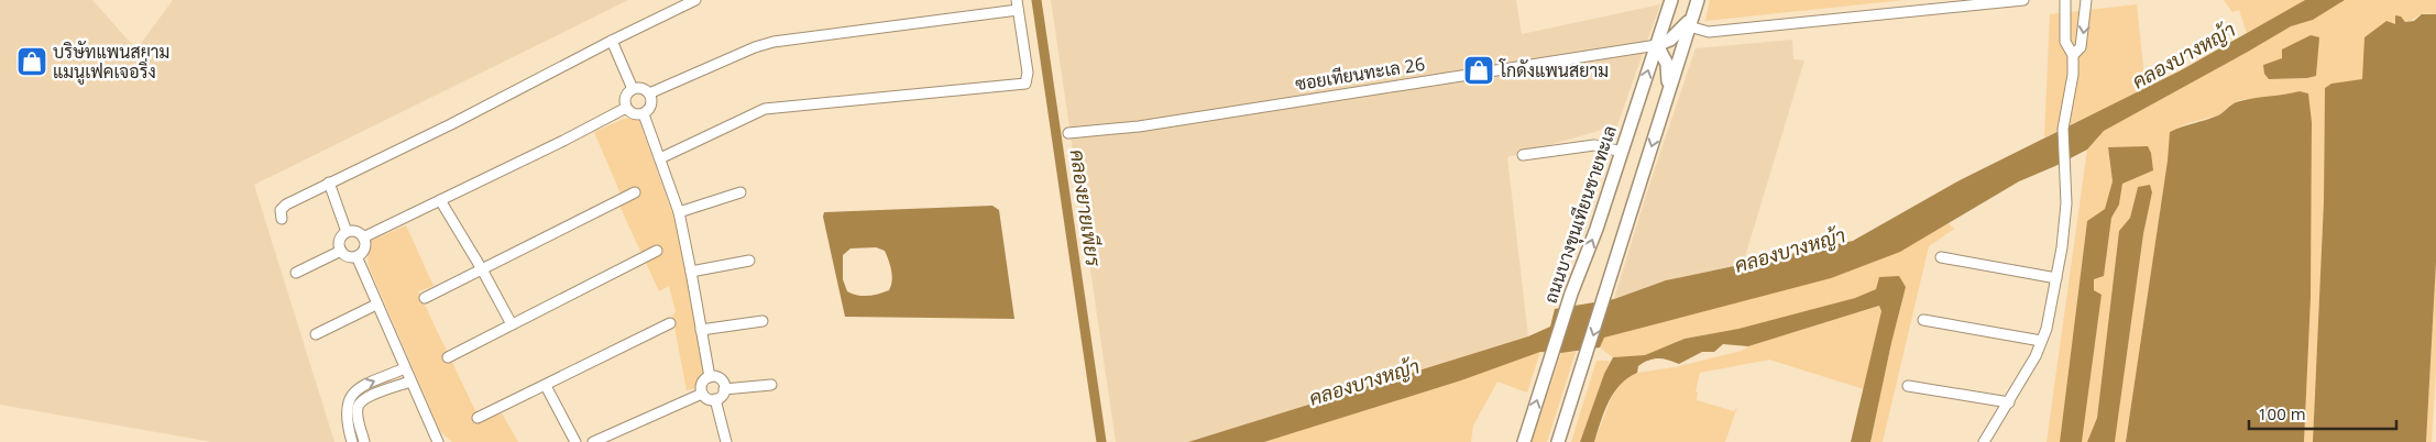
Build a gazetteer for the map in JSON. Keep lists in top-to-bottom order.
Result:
{
  "streets": {
    "main road": ["ถนนบางขุนเทียนชายทะเล"],
    "street": ["ซอยเทียนทะเล 26"]
  },
  "crossings": [
    ["ซอยเทียนทะเล 26", "ถนนบางขุนเทียนชายทะเล"]
  ],
  "water": ["คลองบางหญ้า", "คลองยายเพียร"],
  "places": {
    "shop": ["บริษัทแพนสยาม แมนูเฟคเจอริ่ง", "โกดังแพนสยาม"]
  },
  "scale_bar": "100 m"
}
